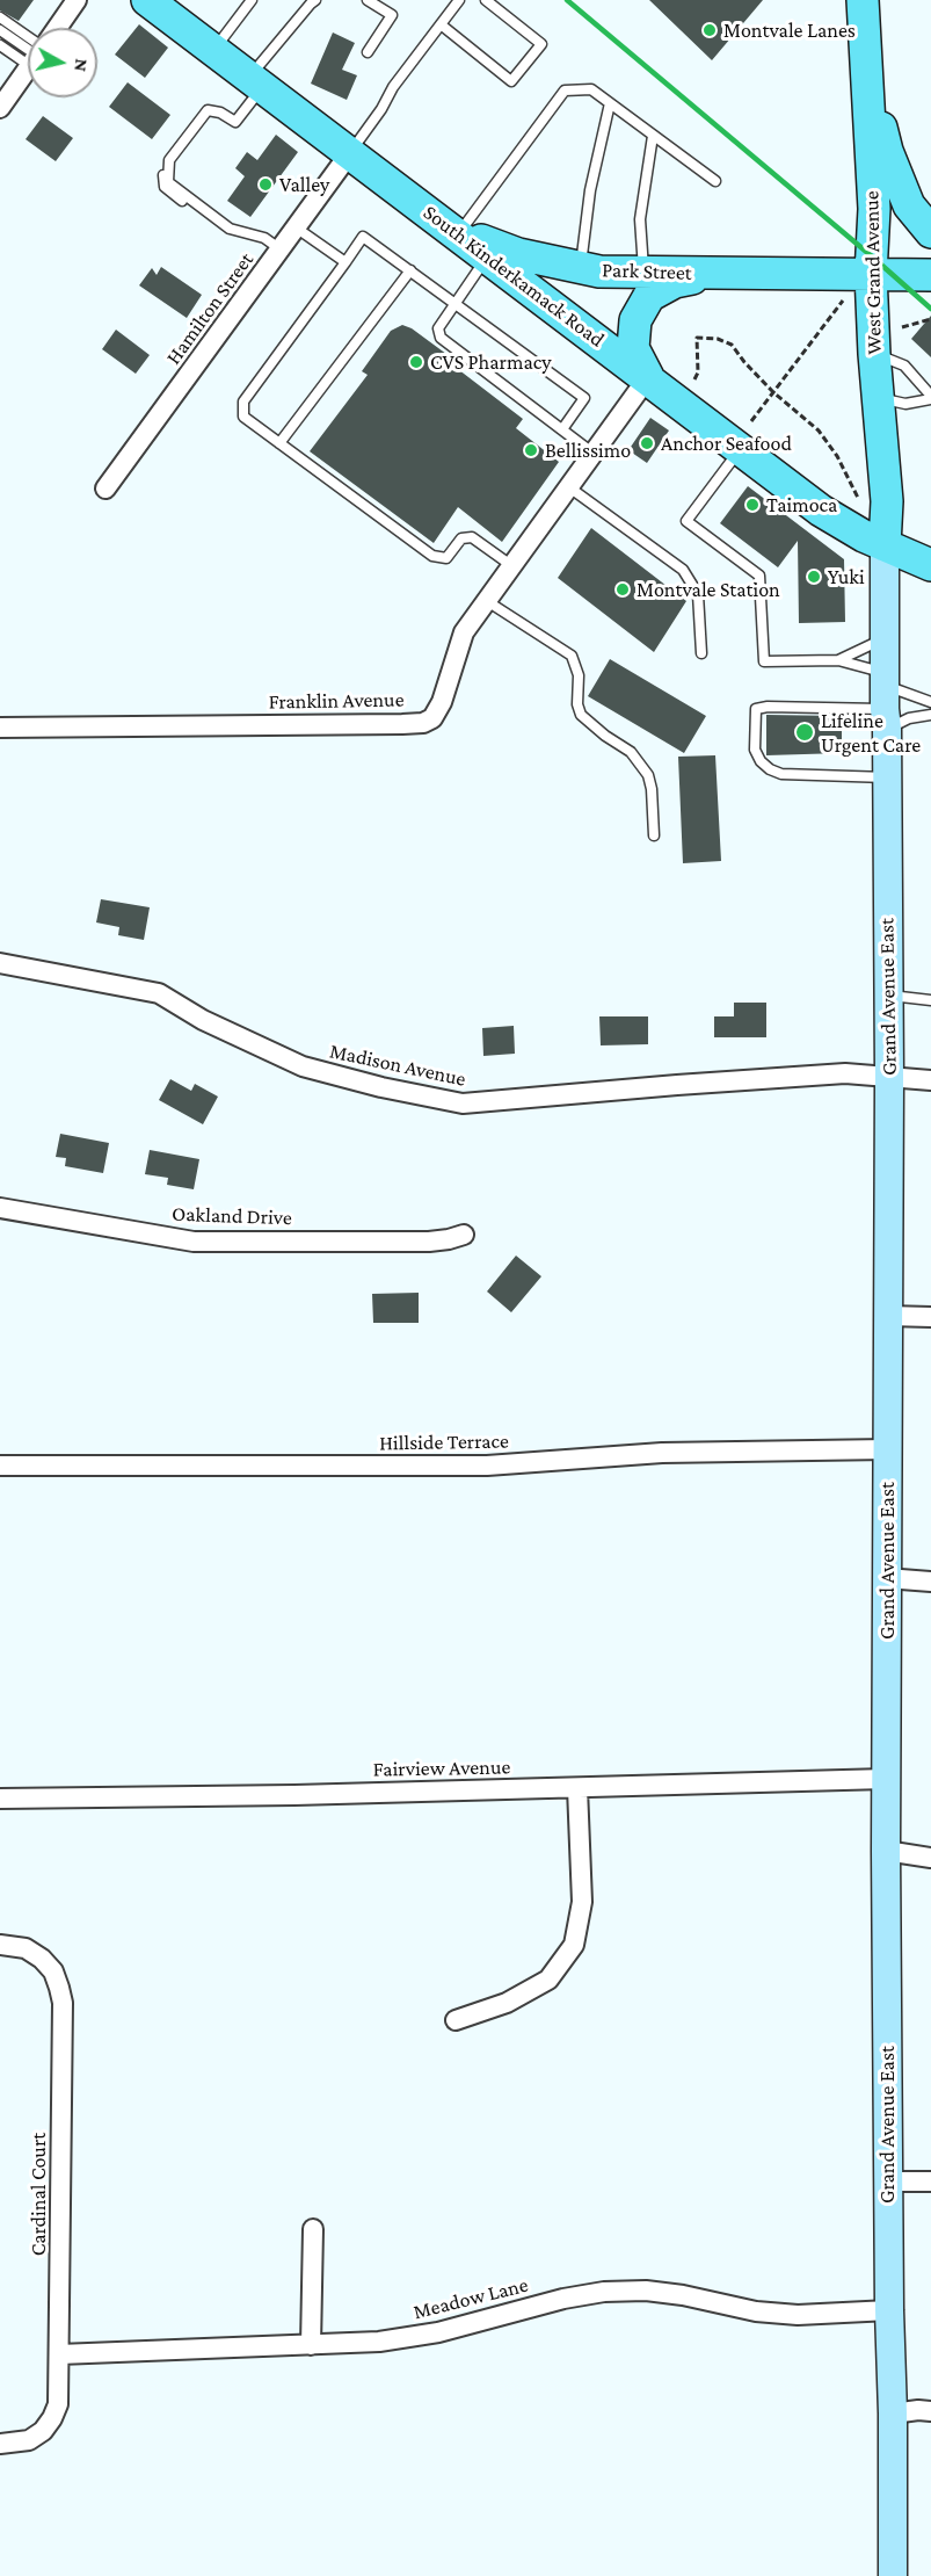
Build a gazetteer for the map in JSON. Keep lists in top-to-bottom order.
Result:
{
  "streets": {
    "main road": [
      "Park Street",
      "West Grand Avenue",
      "South Kinderkamack Road",
      "Grand Avenue East"
    ],
    "street": [
      "Hamilton Street",
      "Franklin Avenue",
      "Madison Avenue",
      "Oakland Drive",
      "Hillside Terrace",
      "Fairview Avenue",
      "Cardinal Court",
      "Meadow Lane"
    ]
  },
  "crossings": [
    ["Park Street", "West Grand Avenue"],
    ["Park Street", "South Kinderkamack Road"],
    ["West Grand Avenue", "South Kinderkamack Road"],
    ["West Grand Avenue", "Grand Avenue East"],
    ["South Kinderkamack Road", "Hamilton Street"],
    ["South Kinderkamack Road", "Franklin Avenue"],
    ["South Kinderkamack Road", "Grand Avenue East"],
    ["Grand Avenue East", "Madison Avenue"],
    ["Grand Avenue East", "Hillside Terrace"],
    ["Grand Avenue East", "Fairview Avenue"],
    ["Grand Avenue East", "Meadow Lane"],
    ["Cardinal Court", "Meadow Lane"]
  ],
  "places": [
    "Montvale Lanes",
    "Valley",
    "CVS Pharmacy",
    "Anchor Seafood",
    "Bellissimo",
    "Taimoca",
    "Yuki",
    "Montvale Station",
    "Lifeline Urgent Care"
  ],
  "north": "right"
}
